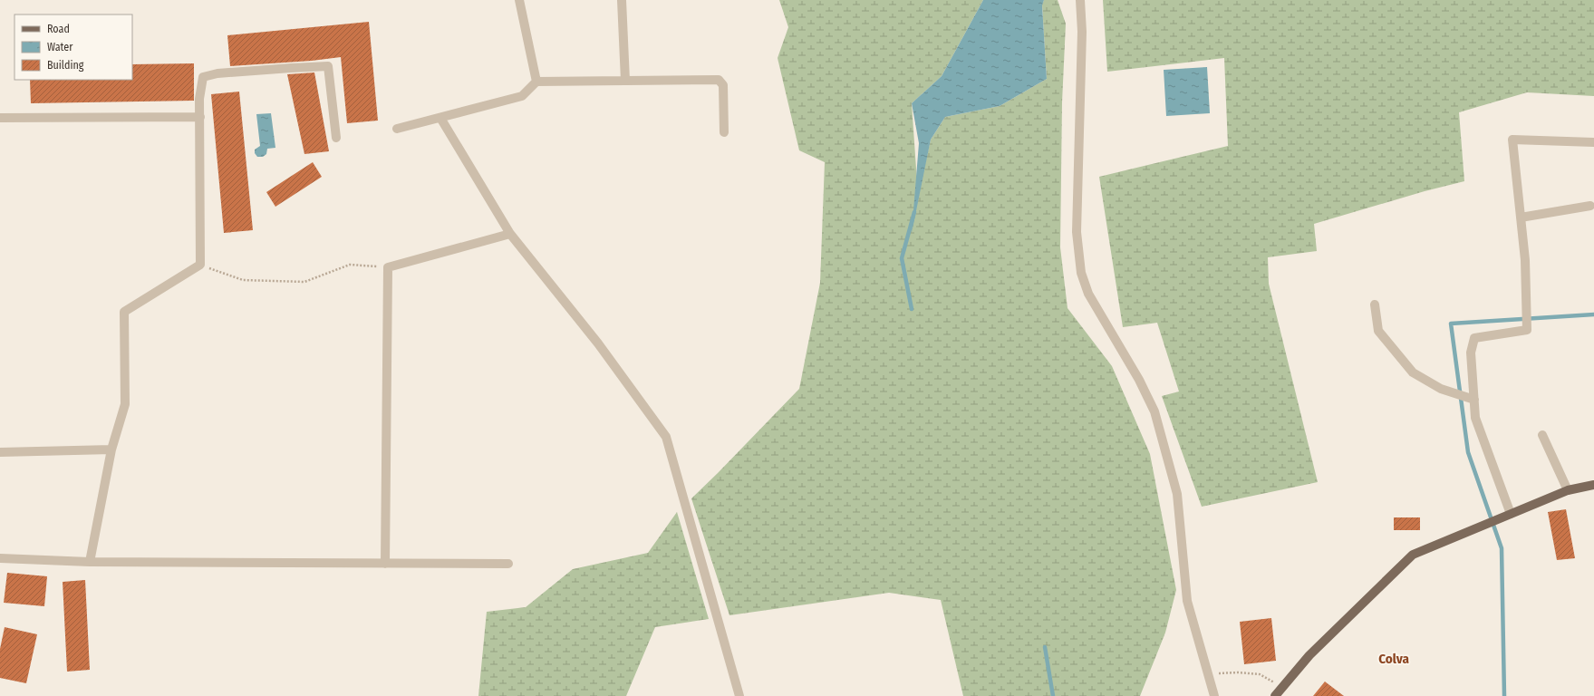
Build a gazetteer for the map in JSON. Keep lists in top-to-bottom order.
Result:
{
  "districts": ["Colva"],
  "legend": ["Road", "Water", "Building"]
}
